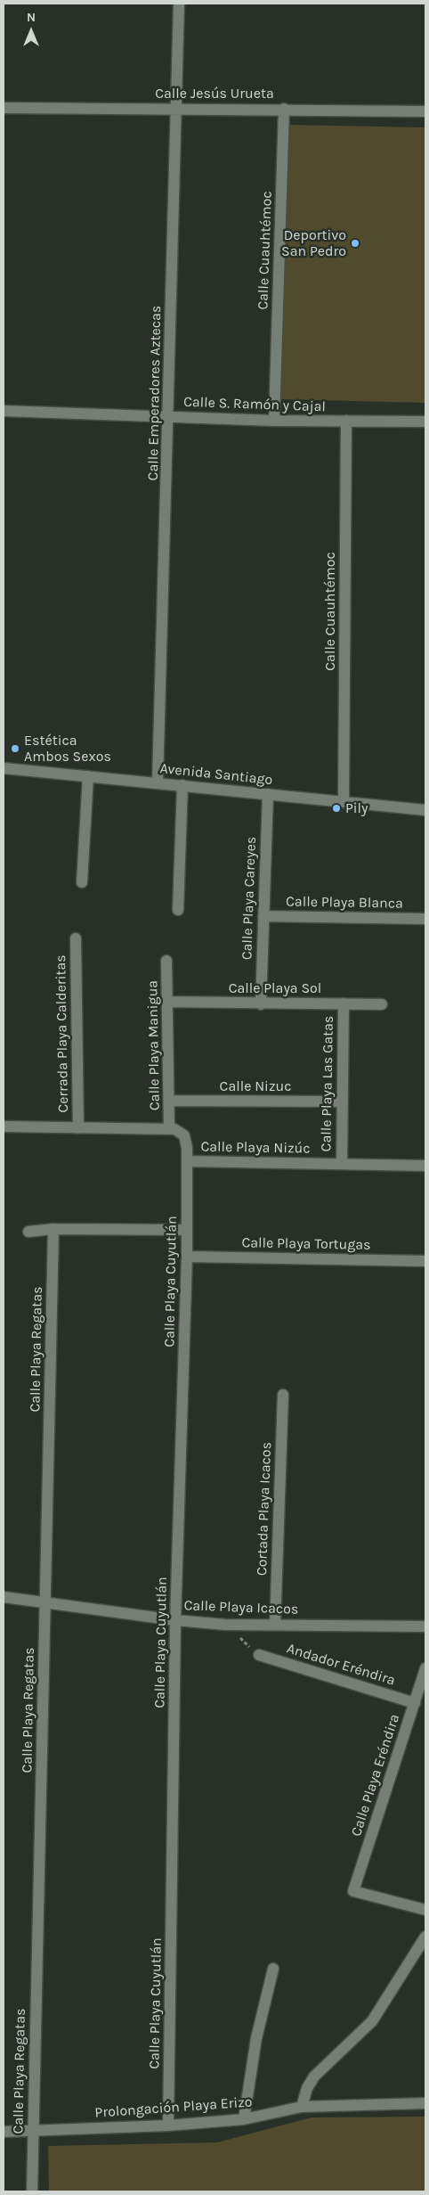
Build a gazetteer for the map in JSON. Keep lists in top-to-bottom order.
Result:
{
  "streets": {
    "street": [
      "Calle Jesús Urueta",
      "Calle Cuauhtémoc",
      "Calle Emperadores Aztecas",
      "Calle S. Ramón y Cajal",
      "Avenida Santiago",
      "Calle Playa Careyes",
      "Calle Playa Blanca",
      "Calle Playa Sol",
      "Cerrada Playa Calderitas",
      "Calle Playa Manigua",
      "Calle Playa Las Gatas",
      "Calle Nizuc",
      "Calle Playa Nizúc",
      "Calle Playa Tortugas",
      "Calle Playa Cuyutlán",
      "Calle Playa Regatas",
      "Cortada Playa Icacos",
      "Calle Playa Icacos",
      "Andador Eréndira",
      "Calle Playa Eréndira",
      "Prolongación Playa Erizo"
    ]
  },
  "crossings": [
    ["Calle Jesús Urueta", "Calle Cuauhtémoc"],
    ["Calle Jesús Urueta", "Calle Emperadores Aztecas"],
    ["Calle Cuauhtémoc", "Calle S. Ramón y Cajal"],
    ["Calle Cuauhtémoc", "Avenida Santiago"],
    ["Calle Emperadores Aztecas", "Calle S. Ramón y Cajal"],
    ["Calle Emperadores Aztecas", "Avenida Santiago"],
    ["Avenida Santiago", "Calle Playa Careyes"],
    ["Calle Playa Careyes", "Calle Playa Blanca"],
    ["Calle Playa Careyes", "Calle Playa Sol"],
    ["Calle Playa Sol", "Calle Playa Manigua"],
    ["Calle Playa Sol", "Calle Playa Las Gatas"],
    ["Calle Playa Manigua", "Calle Nizuc"],
    ["Calle Playa Manigua", "Calle Playa Nizúc"],
    ["Calle Playa Las Gatas", "Calle Nizuc"],
    ["Calle Playa Las Gatas", "Calle Playa Nizúc"],
    ["Calle Playa Nizúc", "Calle Playa Cuyutlán"],
    ["Calle Playa Tortugas", "Calle Playa Cuyutlán"],
    ["Calle Playa Cuyutlán", "Calle Playa Icacos"],
    ["Calle Playa Cuyutlán", "Prolongación Playa Erizo"],
    ["Calle Playa Regatas", "Calle Playa Icacos"],
    ["Calle Playa Regatas", "Prolongación Playa Erizo"],
    ["Cortada Playa Icacos", "Calle Playa Icacos"],
    ["Andador Eréndira", "Calle Playa Eréndira"]
  ],
  "places": ["Deportivo San Pedro", "Estética Ambos Sexos", "Pily"],
  "north": "top"
}
